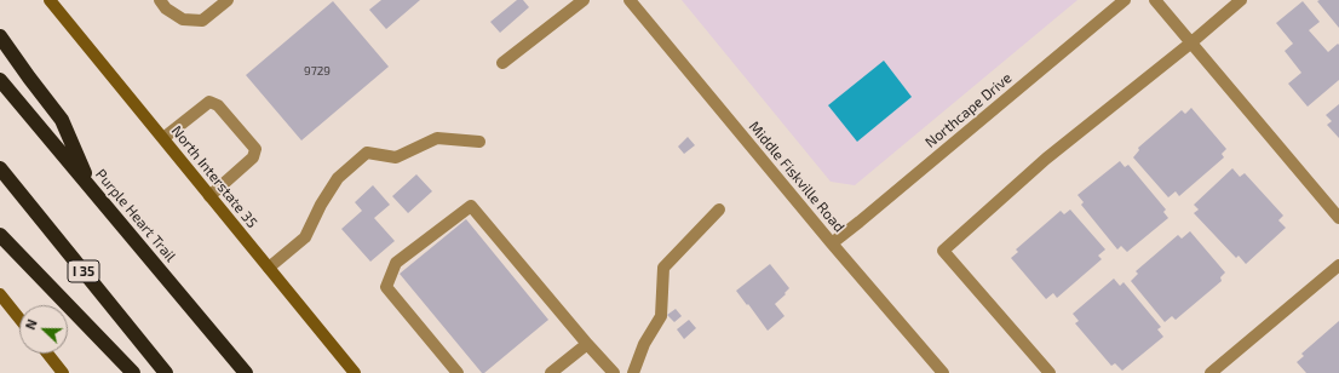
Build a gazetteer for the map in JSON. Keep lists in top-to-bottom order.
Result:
{
  "streets": {
    "highway": ["Purple Heart Trail", "I 35"],
    "main road": ["North Interstate 35"],
    "street": ["Northcape Drive", "Middle Fiskville Road"]
  },
  "crossings": [
    ["Northcape Drive", "Middle Fiskville Road"]
  ],
  "house_numbers": ["9729"],
  "north": "left"
}
